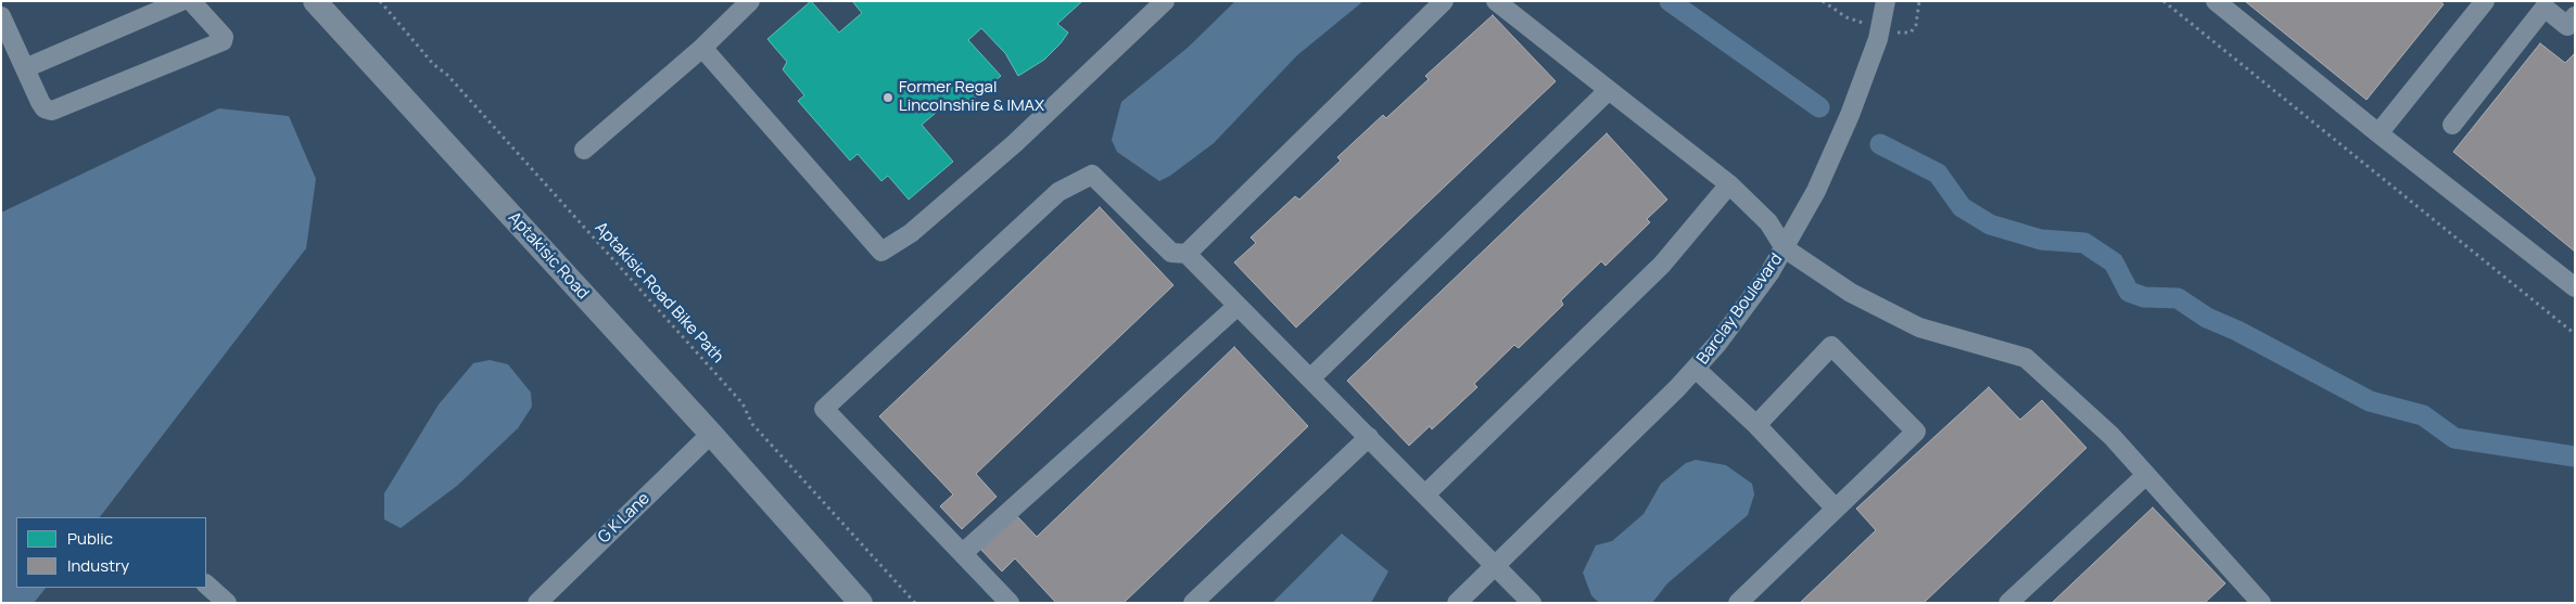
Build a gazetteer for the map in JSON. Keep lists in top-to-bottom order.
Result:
{
  "streets": {
    "main road": ["Aptakisic Road"],
    "street": ["Barclay Boulevard", "G K Lane"],
    "path": ["Aptakisic Road Bike Path"]
  },
  "crossings": [
    ["Aptakisic Road", "G K Lane"]
  ],
  "places": ["Former Regal Lincolnshire & IMAX"],
  "legend": ["Public", "Industry"]
}
